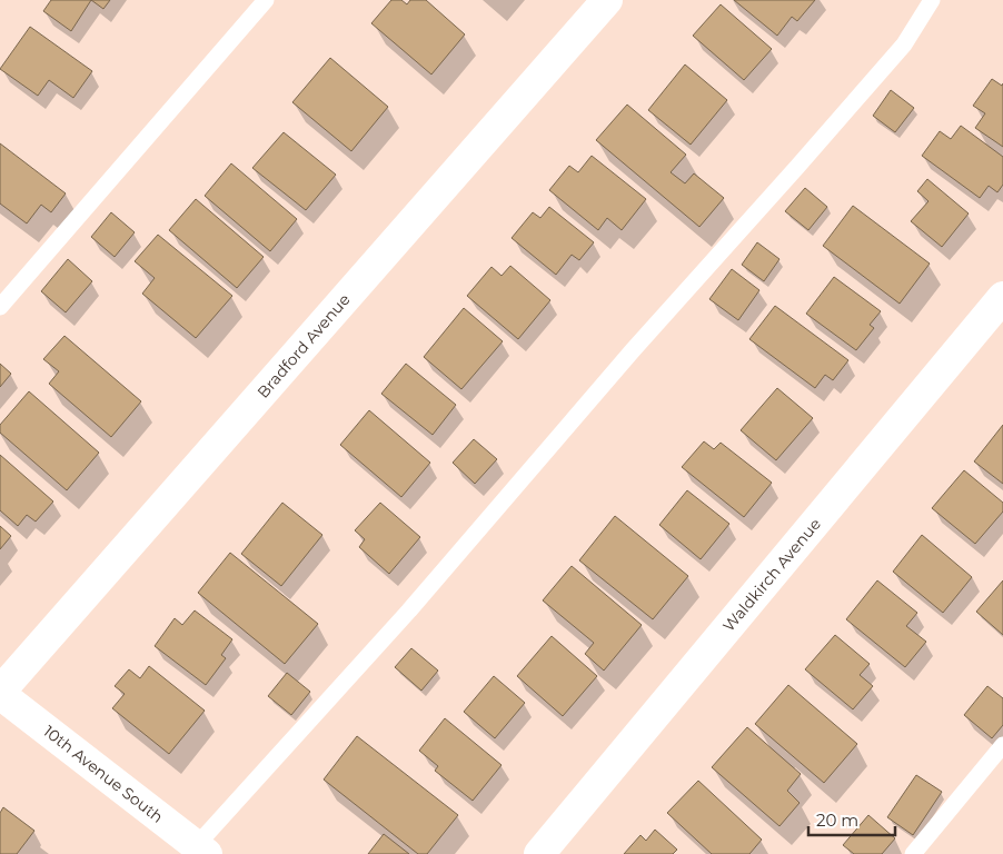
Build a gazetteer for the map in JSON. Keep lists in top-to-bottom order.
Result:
{
  "streets": {
    "street": ["Bradford Avenue", "Waldkirch Avenue", "10th Avenue South"]
  },
  "crossings": [
    ["Bradford Avenue", "10th Avenue South"]
  ],
  "scale_bar": "20 m"
}
